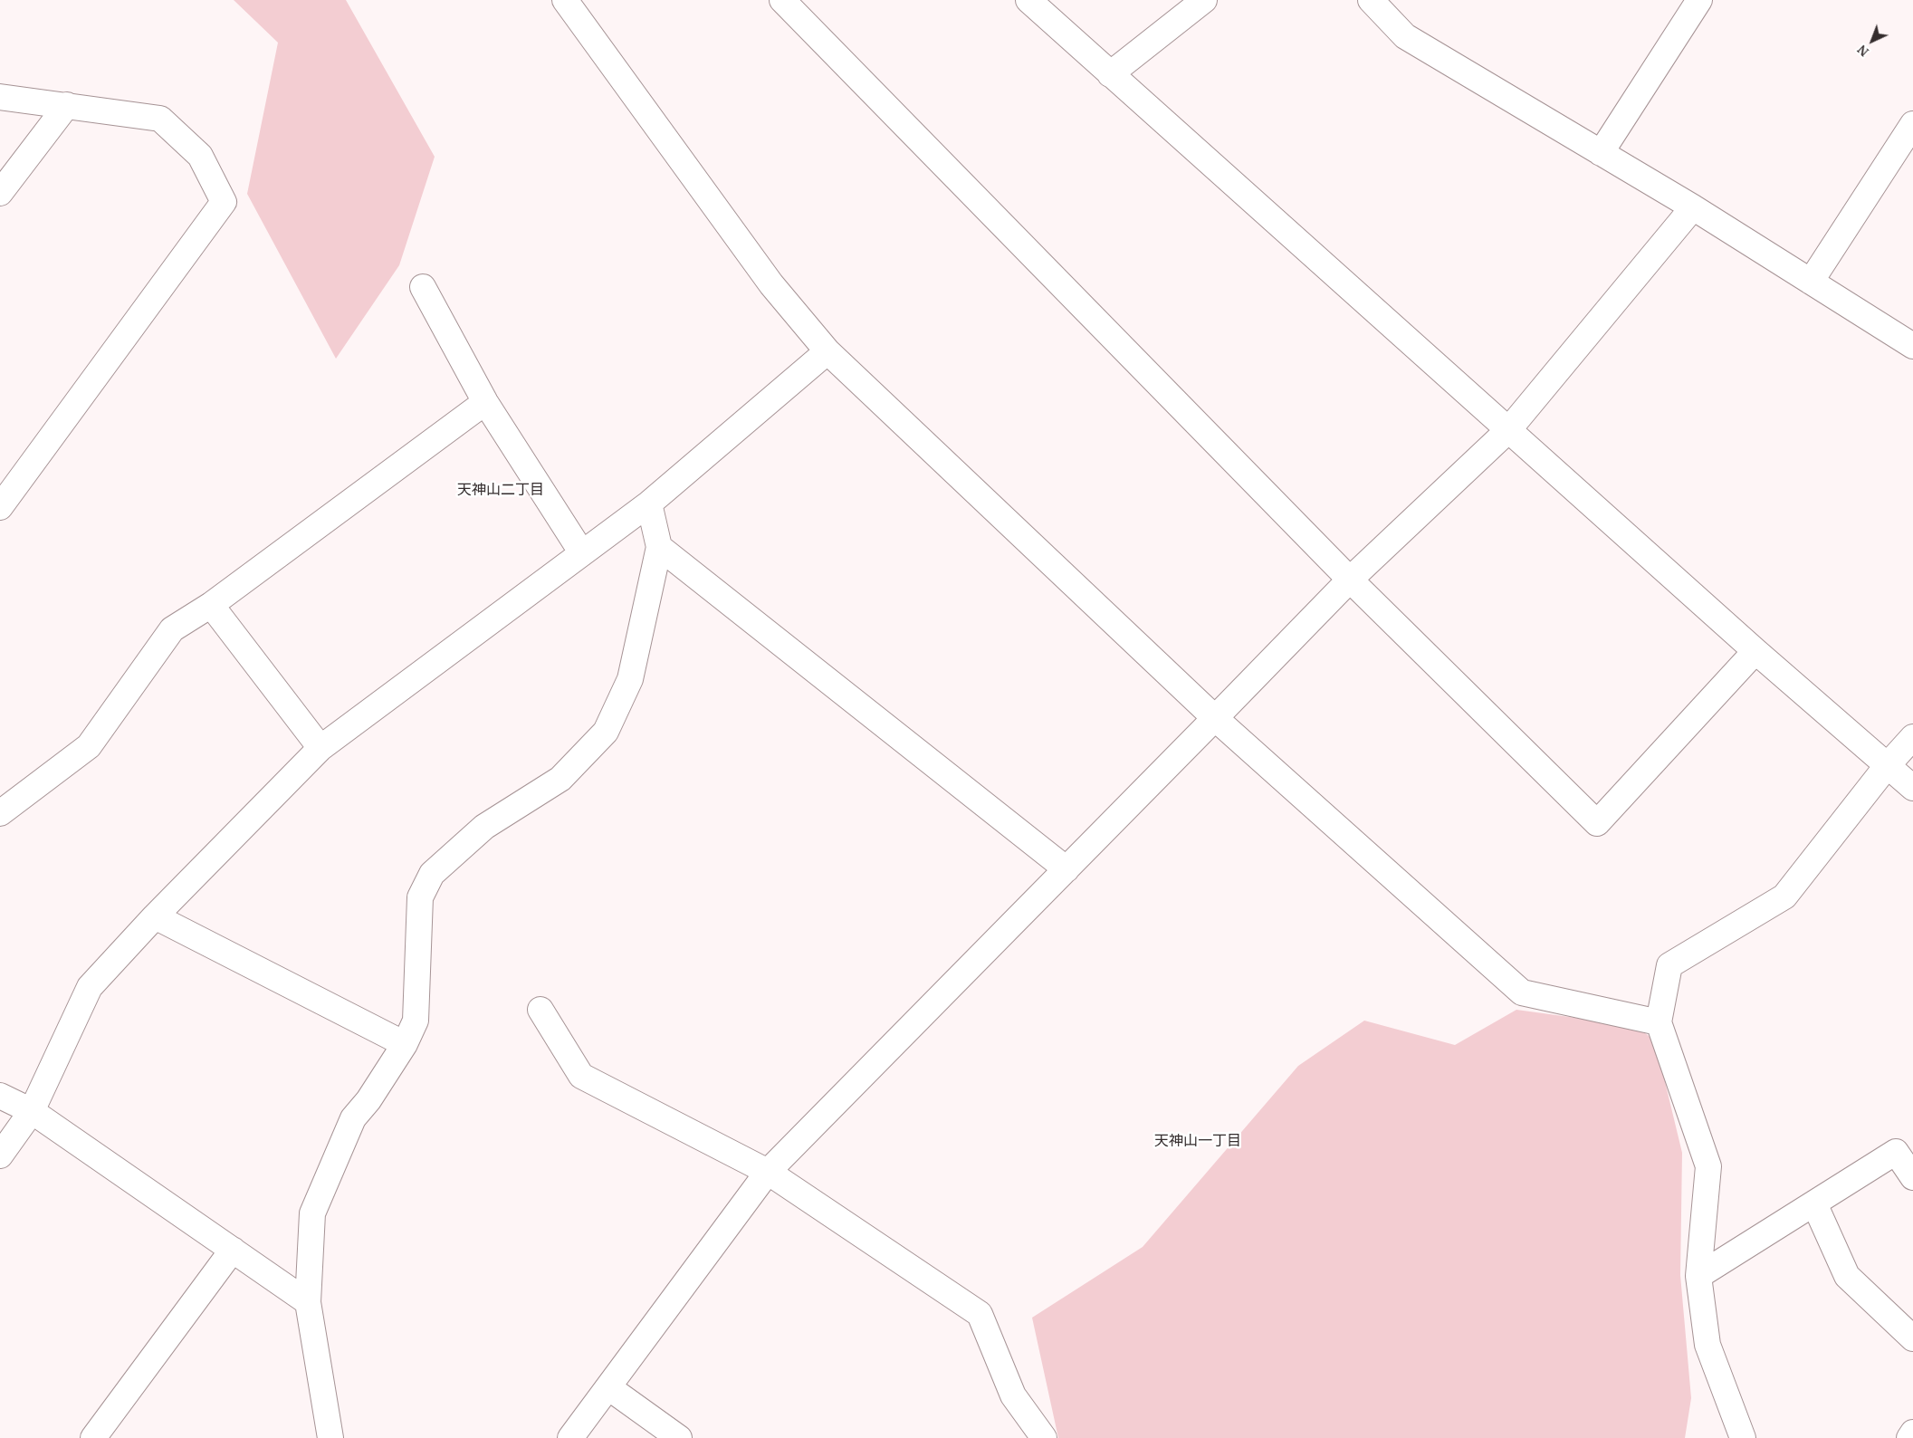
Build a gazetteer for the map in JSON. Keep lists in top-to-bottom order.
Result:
{
  "districts": ["天神山二丁目", "天神山一丁目"],
  "north": "bottom left"
}
